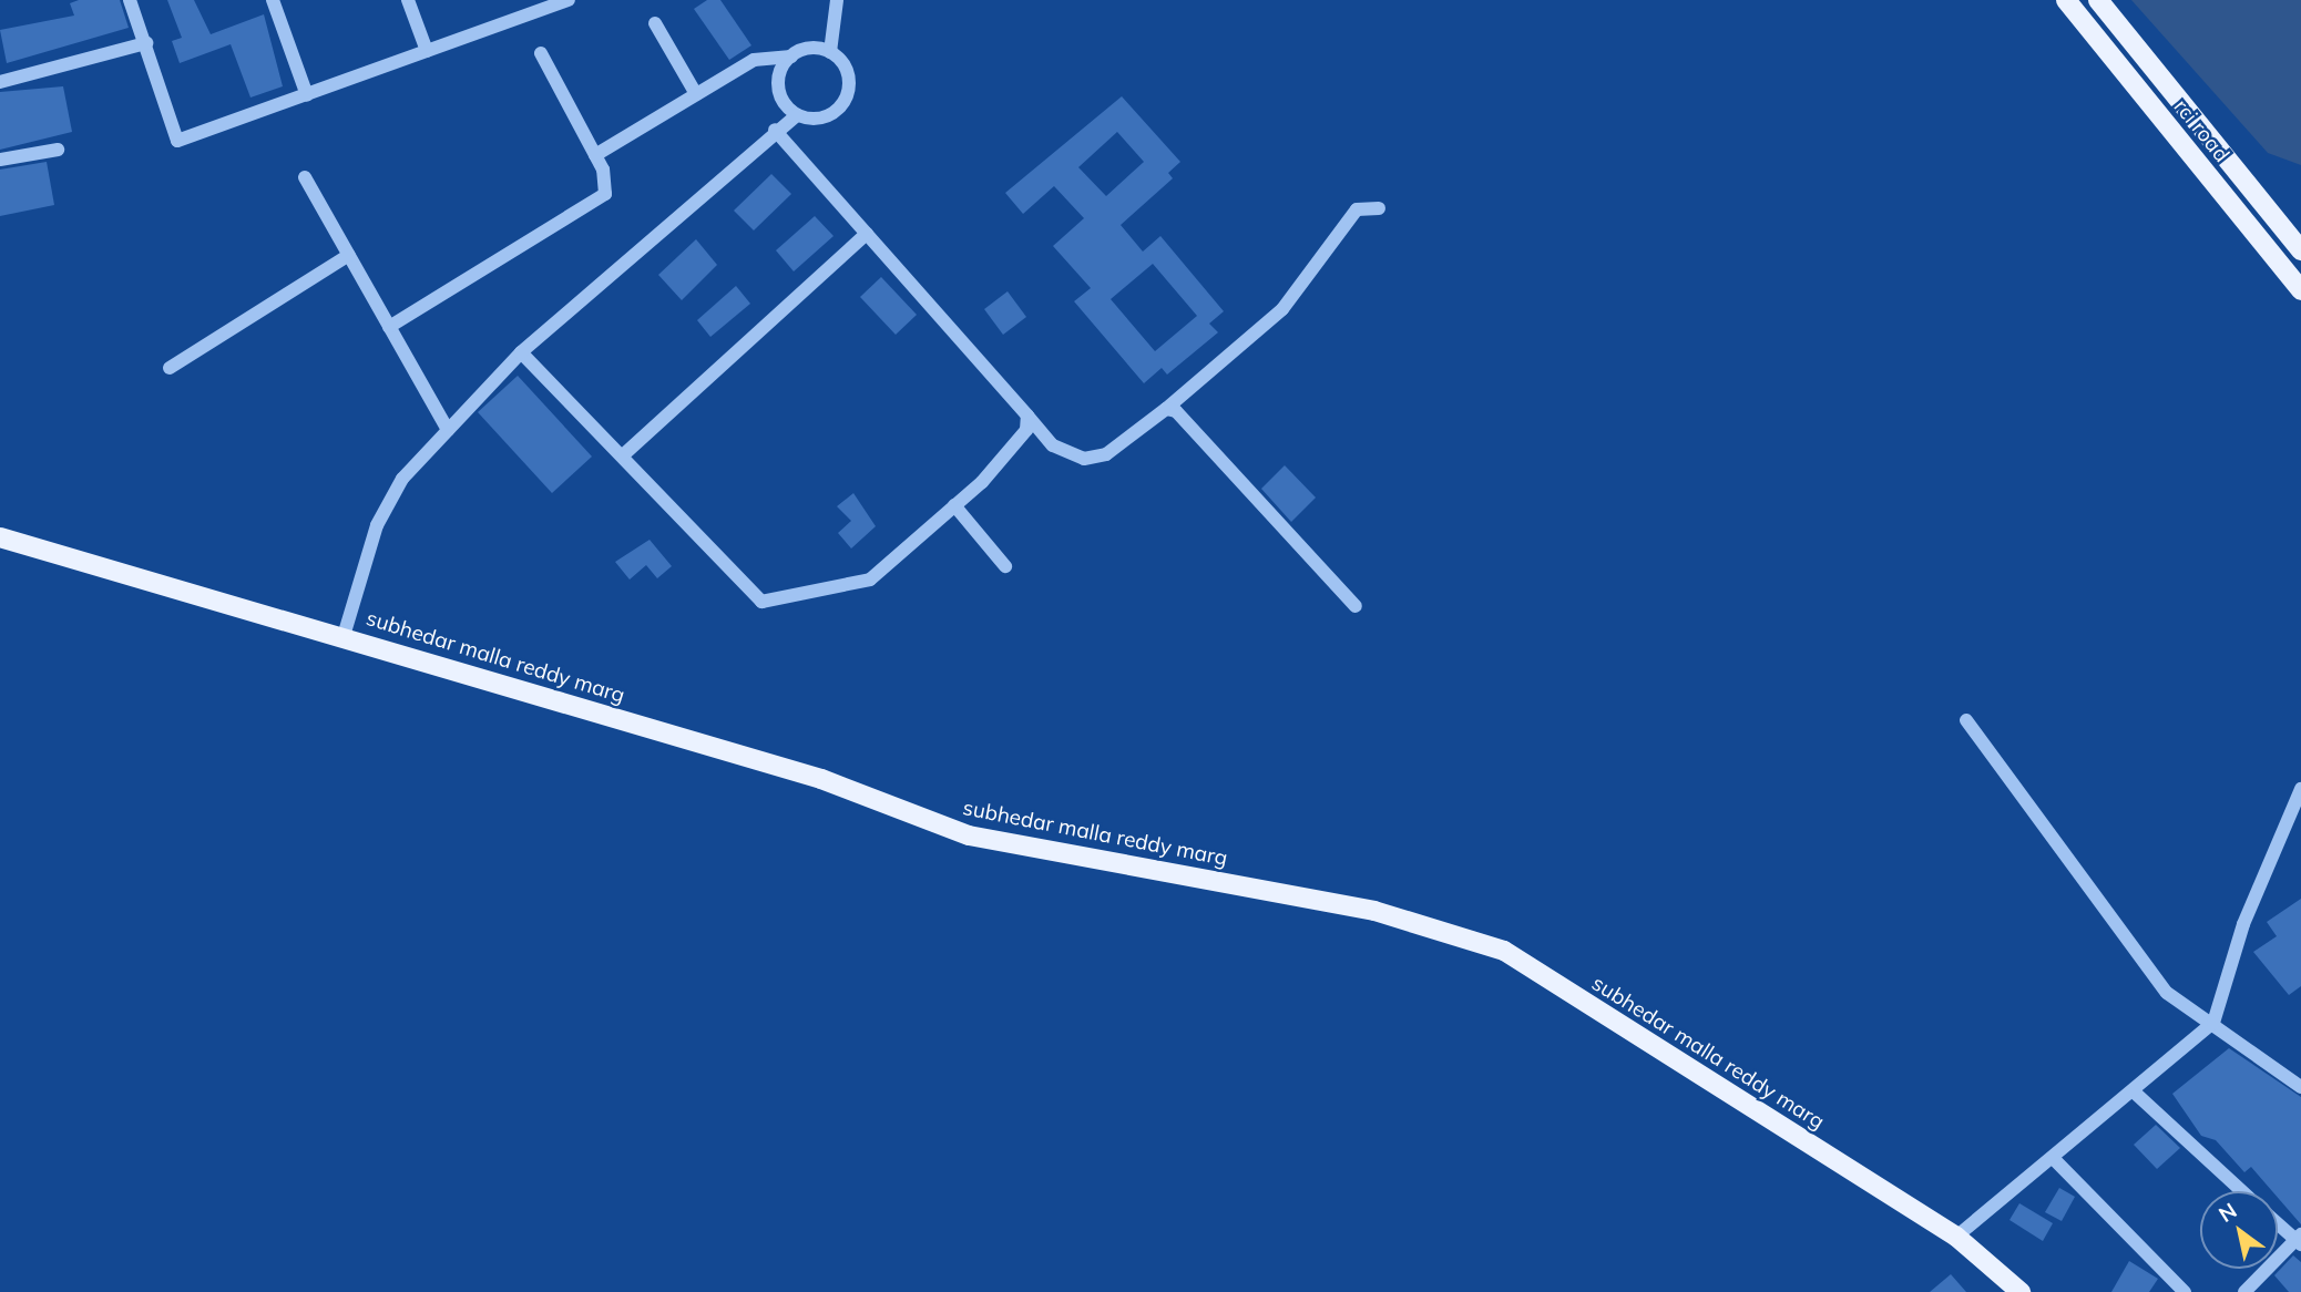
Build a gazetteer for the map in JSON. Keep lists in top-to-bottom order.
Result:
{
  "streets": {
    "main road": ["rci road", "subhedar malla reddy marg"]
  },
  "north": "top left"
}
